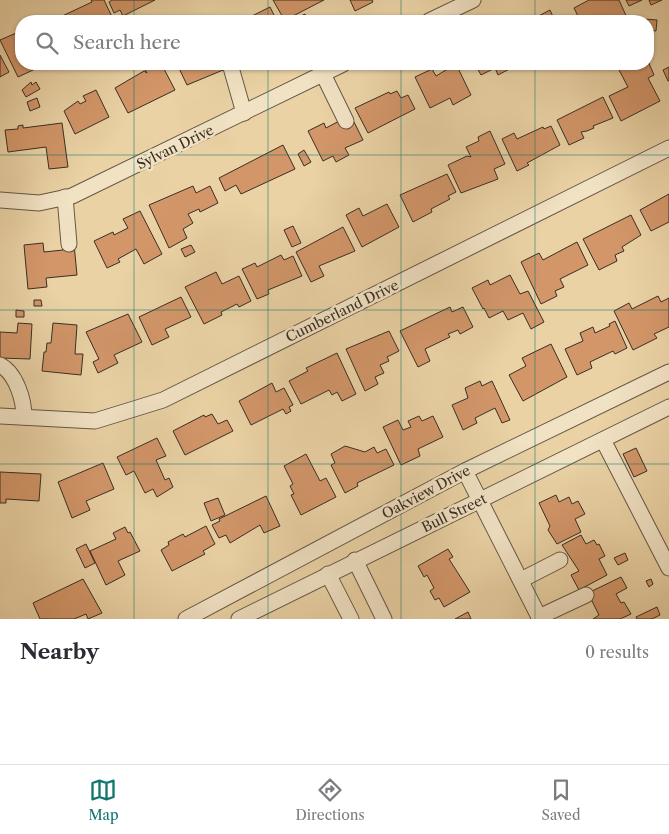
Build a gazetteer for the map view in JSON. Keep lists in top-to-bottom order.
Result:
{
  "streets": {
    "street": [
      "Sylvan Drive",
      "Cumberland Drive",
      "Oakview Drive",
      "Bull Street"
    ]
  },
  "page": {
    "search": "Search here",
    "heading": ["Nearby", "0 results"],
    "nav": ["Map", "Directions", "Saved"]
  }
}
